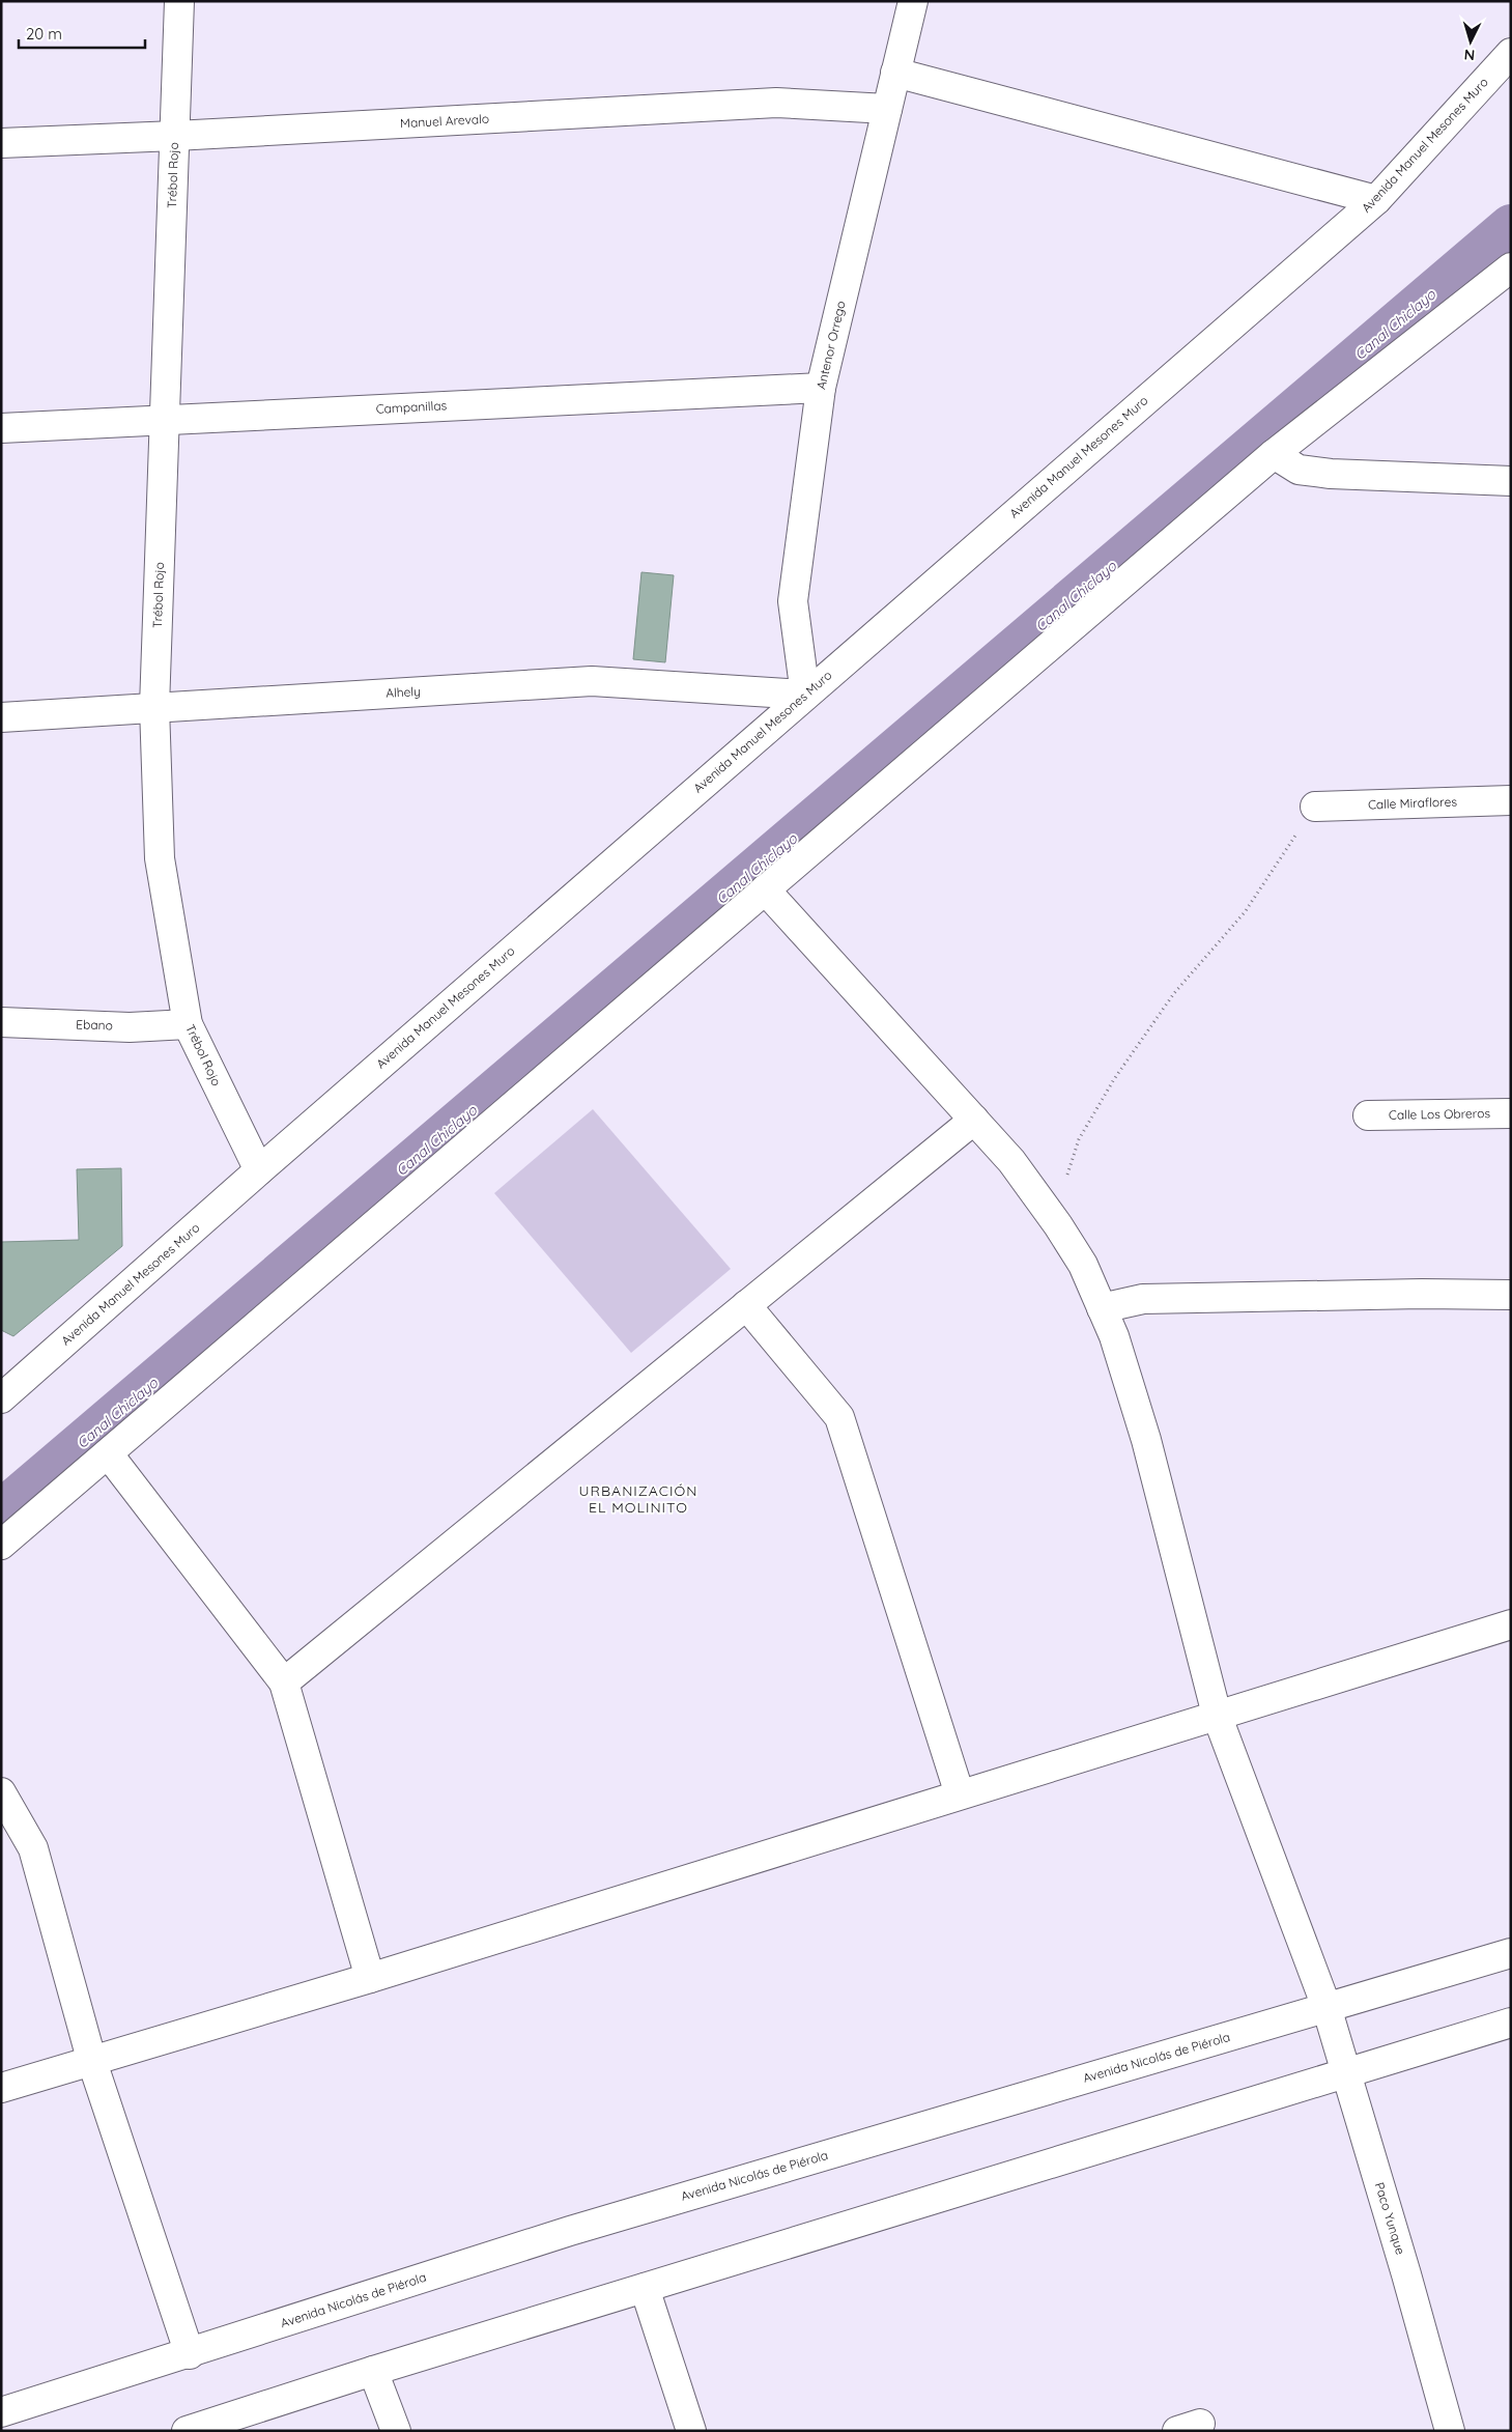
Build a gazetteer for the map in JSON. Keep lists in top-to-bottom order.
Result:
{
  "streets": {
    "street": [
      "Manuel Arevalo",
      "Avenida Manuel Mesones Muro",
      "Trébol Rojo",
      "Antenor Orrego",
      "Campanillas",
      "Alhely",
      "Calle Miraflores",
      "Ebano",
      "Calle Los Obreros",
      "Avenida Nicolás de Piérola",
      "Paco Yunque"
    ]
  },
  "crossings": [
    ["Manuel Arevalo", "Trébol Rojo"],
    ["Manuel Arevalo", "Antenor Orrego"],
    ["Avenida Manuel Mesones Muro", "Trébol Rojo"],
    ["Avenida Manuel Mesones Muro", "Antenor Orrego"],
    ["Avenida Manuel Mesones Muro", "Alhely"],
    ["Trébol Rojo", "Campanillas"],
    ["Trébol Rojo", "Alhely"],
    ["Trébol Rojo", "Ebano"],
    ["Antenor Orrego", "Campanillas"],
    ["Antenor Orrego", "Alhely"],
    ["Avenida Nicolás de Piérola", "Paco Yunque"]
  ],
  "districts": ["URBANIZACIÓN EL MOLINITO"],
  "water": ["Canal Chiclayo"],
  "scale_bar": "20 m",
  "north": "bottom"
}
